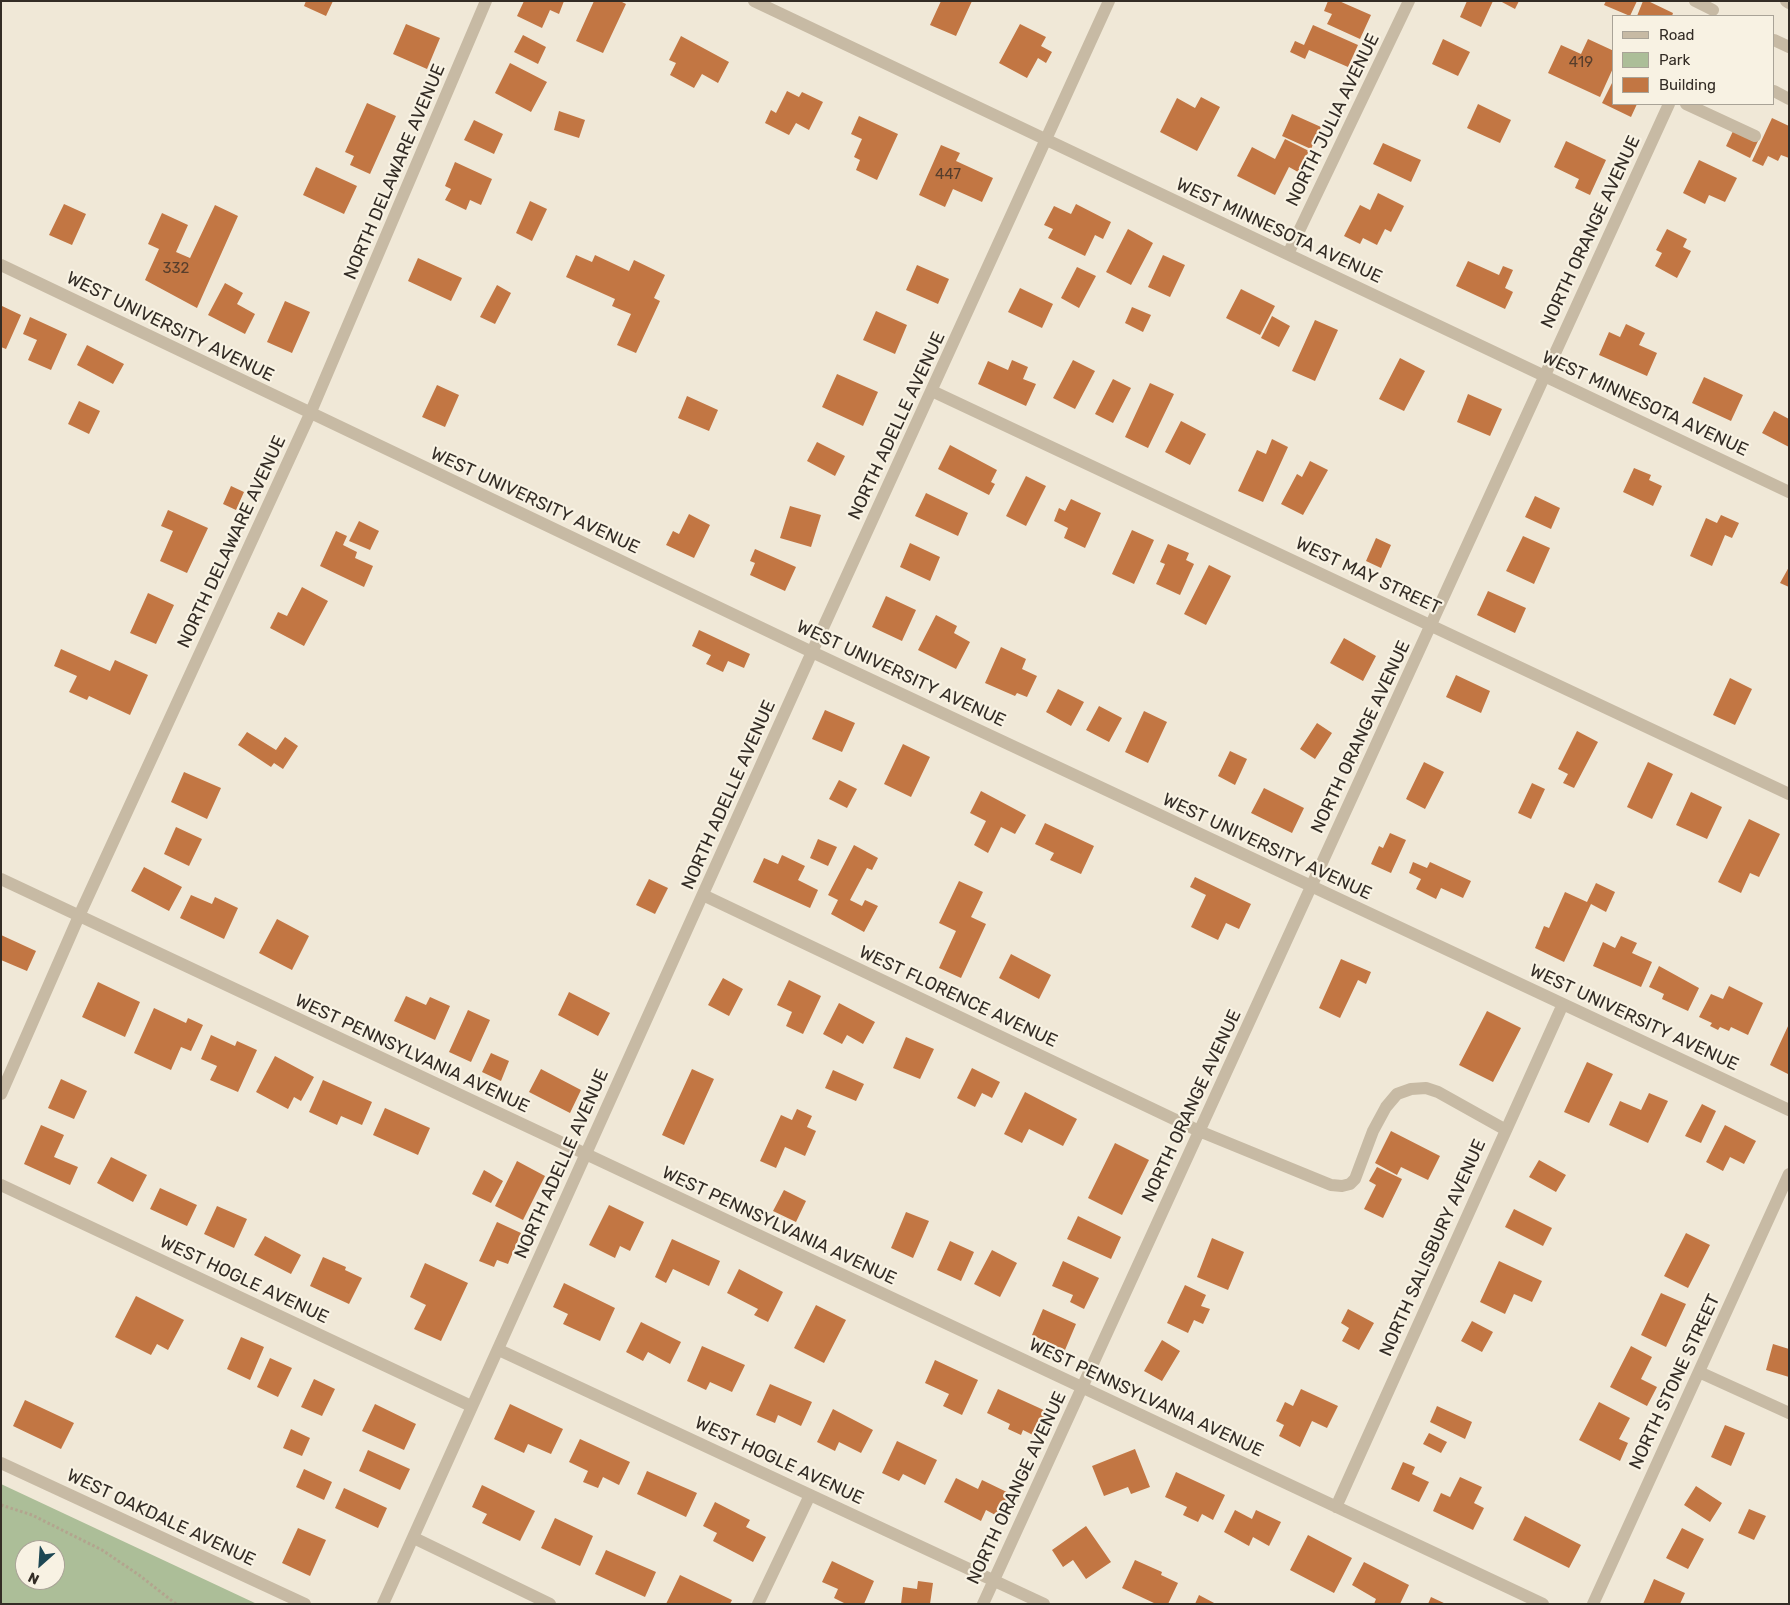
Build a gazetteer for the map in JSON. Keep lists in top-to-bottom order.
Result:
{
  "streets": {
    "street": [
      "NORTH JULIA AVENUE",
      "NORTH DELAWARE AVENUE",
      "WEST MINNESOTA AVENUE",
      "NORTH ORANGE AVENUE",
      "WEST UNIVERSITY AVENUE",
      "NORTH ADELLE AVENUE",
      "WEST MAY STREET",
      "WEST FLORENCE AVENUE",
      "WEST PENNSYLVANIA AVENUE",
      "NORTH SALISBURY AVENUE",
      "WEST HOGLE AVENUE",
      "NORTH STONE STREET",
      "WEST OAKDALE AVENUE"
    ]
  },
  "crossings": [
    ["NORTH JULIA AVENUE", "WEST MINNESOTA AVENUE"],
    ["NORTH DELAWARE AVENUE", "WEST UNIVERSITY AVENUE"],
    ["NORTH DELAWARE AVENUE", "WEST PENNSYLVANIA AVENUE"],
    ["WEST MINNESOTA AVENUE", "NORTH ORANGE AVENUE"],
    ["WEST MINNESOTA AVENUE", "NORTH ADELLE AVENUE"],
    ["NORTH ORANGE AVENUE", "WEST UNIVERSITY AVENUE"],
    ["NORTH ORANGE AVENUE", "WEST MAY STREET"],
    ["NORTH ORANGE AVENUE", "WEST FLORENCE AVENUE"],
    ["NORTH ORANGE AVENUE", "WEST PENNSYLVANIA AVENUE"],
    ["NORTH ORANGE AVENUE", "WEST HOGLE AVENUE"],
    ["WEST UNIVERSITY AVENUE", "NORTH ADELLE AVENUE"],
    ["WEST UNIVERSITY AVENUE", "NORTH SALISBURY AVENUE"],
    ["NORTH ADELLE AVENUE", "WEST MAY STREET"],
    ["NORTH ADELLE AVENUE", "WEST FLORENCE AVENUE"],
    ["NORTH ADELLE AVENUE", "WEST PENNSYLVANIA AVENUE"],
    ["NORTH ADELLE AVENUE", "WEST HOGLE AVENUE"],
    ["WEST FLORENCE AVENUE", "NORTH SALISBURY AVENUE"],
    ["WEST PENNSYLVANIA AVENUE", "NORTH SALISBURY AVENUE"]
  ],
  "house_numbers": ["419", "447", "332"],
  "legend": ["Road", "Park", "Building"],
  "north": "bottom left"
}
